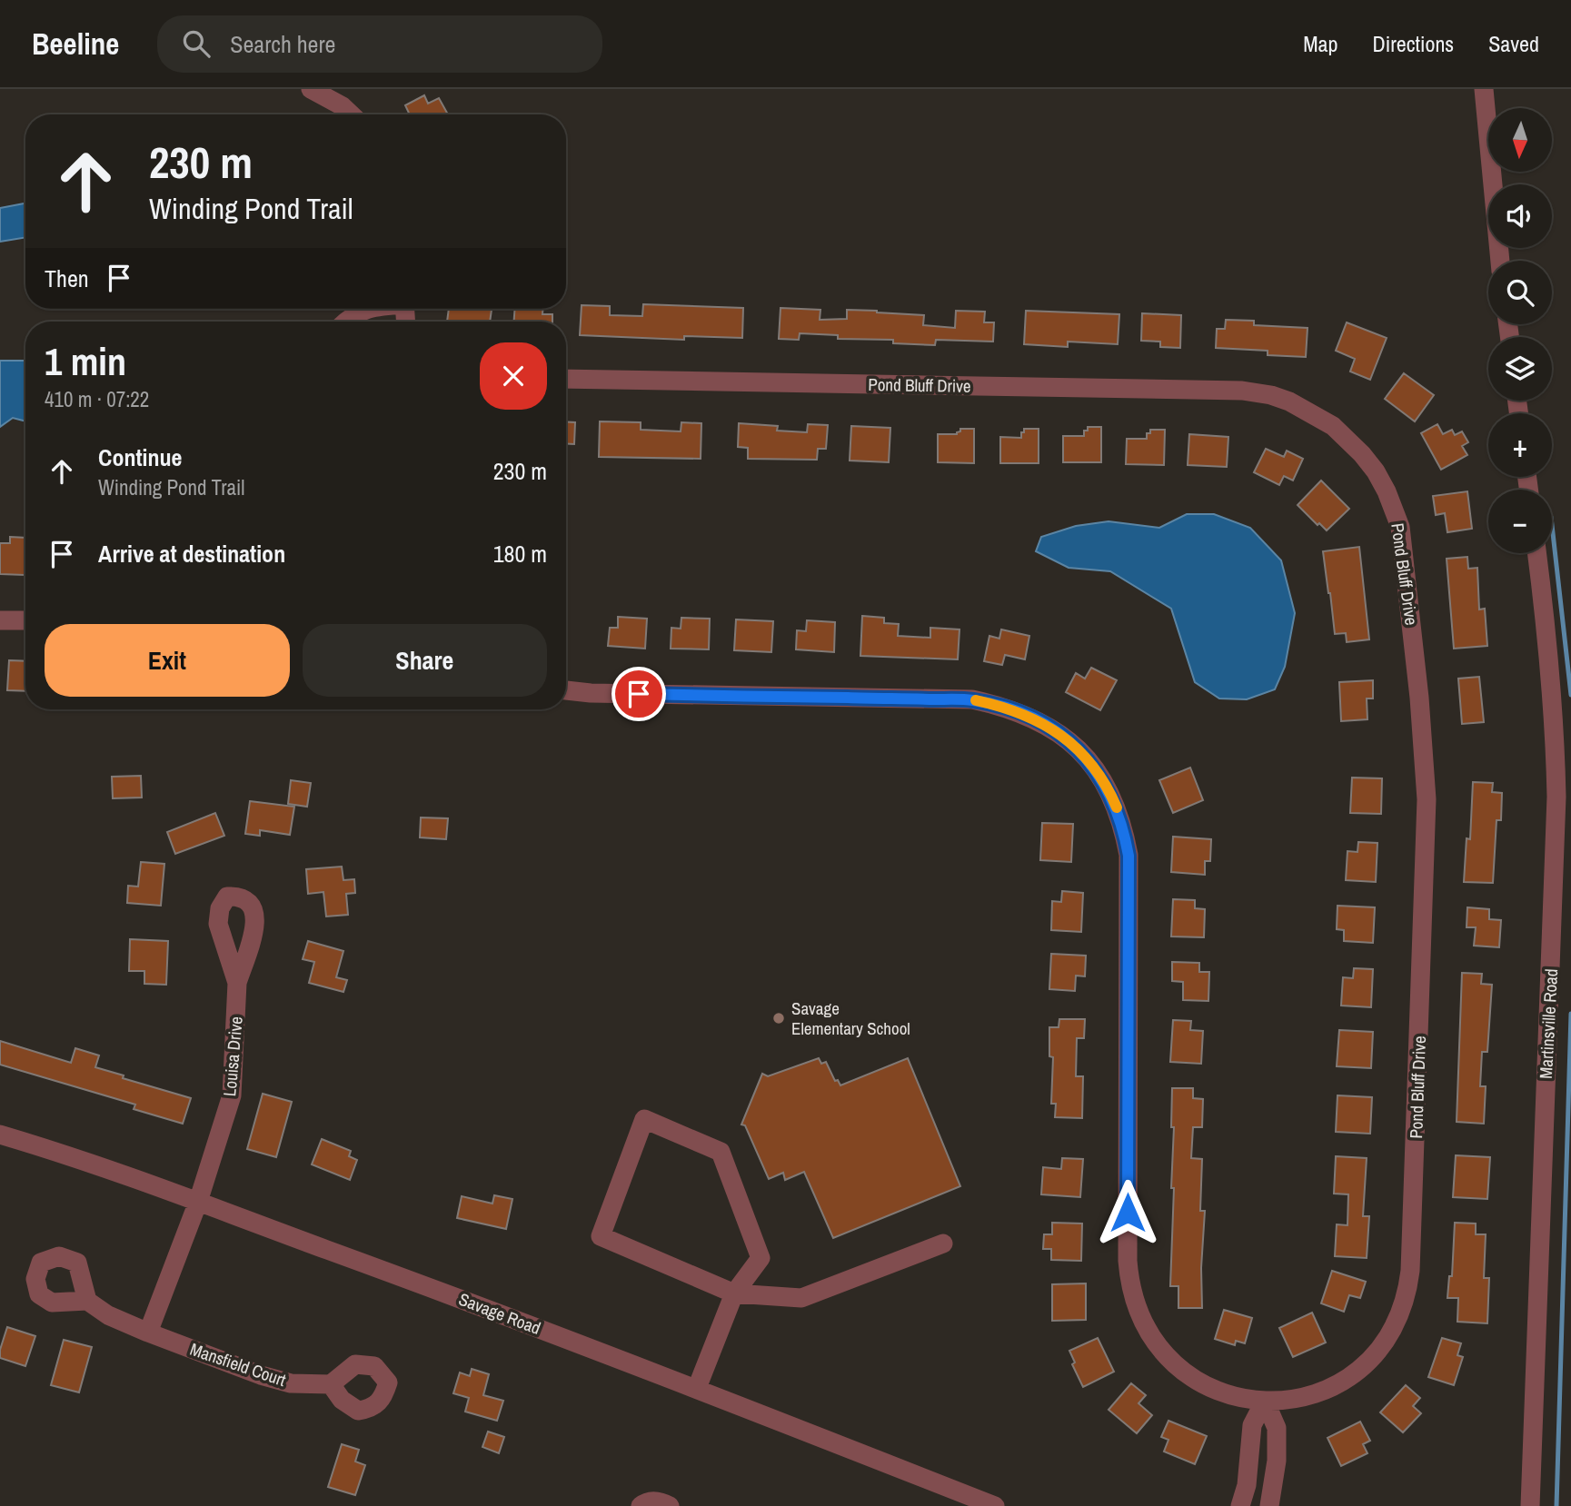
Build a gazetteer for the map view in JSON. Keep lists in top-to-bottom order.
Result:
{
  "streets": {
    "street": [
      "Pond Bluff Drive",
      "Martinsville Road",
      "Louisa Drive",
      "Savage Road",
      "Mansfield Court"
    ]
  },
  "crossings": [
    ["Louisa Drive", "Savage Road"]
  ],
  "places": ["Savage Elementary School"],
  "north": "bottom",
  "page": {
    "header": "Beeline",
    "search": "Search here",
    "nav": ["Map", "Directions", "Saved"],
    "map_buttons": ["+", "−"],
    "turn": ["230 m", "Winding Pond Trail"],
    "then": "Then",
    "heading": ["1 min", "410 m · 07:22"],
    "list": [
      {
        "name": "Continue",
        "note": "Winding Pond Trail",
        "value": "230 m"
      },
      {
        "name": "Arrive at destination",
        "value": "180 m"
      }
    ],
    "buttons": ["Exit", "Share"]
  }
}
